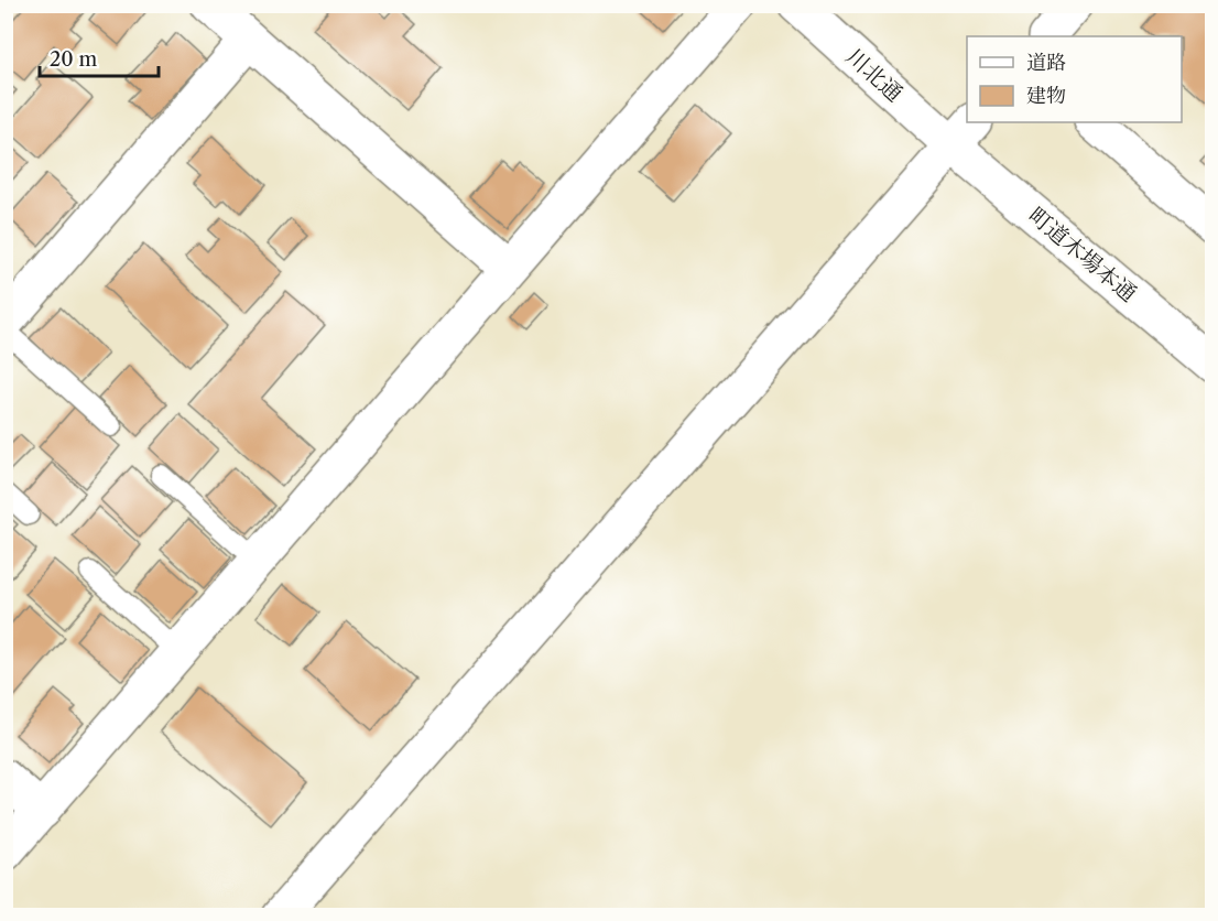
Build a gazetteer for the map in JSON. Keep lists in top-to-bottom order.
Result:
{
  "streets": {
    "street": ["川北通", "町道木場本通"]
  },
  "crossings": [
    ["川北通", "町道木場本通"]
  ],
  "legend": ["道路", "建物"],
  "scale_bar": "20 m"
}
